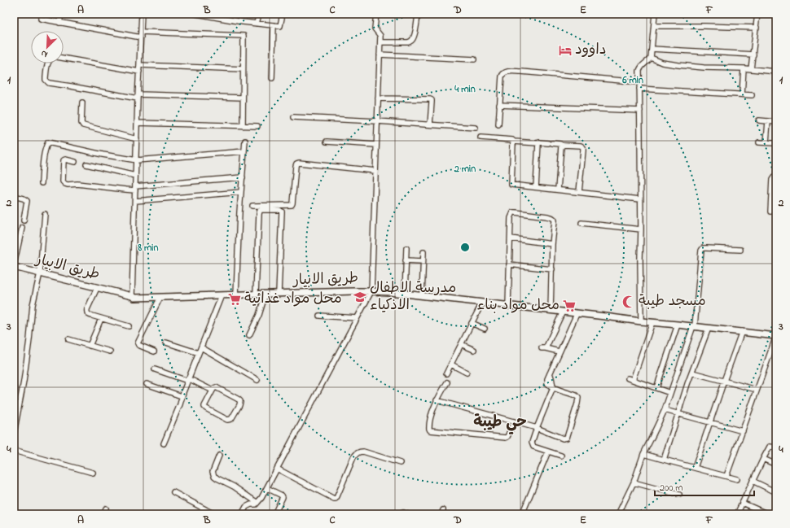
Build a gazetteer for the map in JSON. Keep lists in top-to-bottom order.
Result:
{
  "streets": {
    "main road": ["طريق الابيار"]
  },
  "districts": ["حي طيبة"],
  "places": {
    "hotel": ["داوود"],
    "school or university": ["مدرسة الاطفال الاذكياء"],
    "supermarket": ["محل مواد غذائية", "محل مواد بناء"],
    "mosque": ["مسجد طيبة"]
  },
  "scale_bar": "200 m",
  "north": "bottom left",
  "grid": {
    "columns": [
      "A",
      "B",
      "C",
      "D",
      "E",
      "F"
    ],
    "rows": [
      "1",
      "2",
      "3",
      "4"
    ]
  },
  "rings": [
    "6 min",
    "4 min",
    "2 min",
    "8 min"
  ]
}
